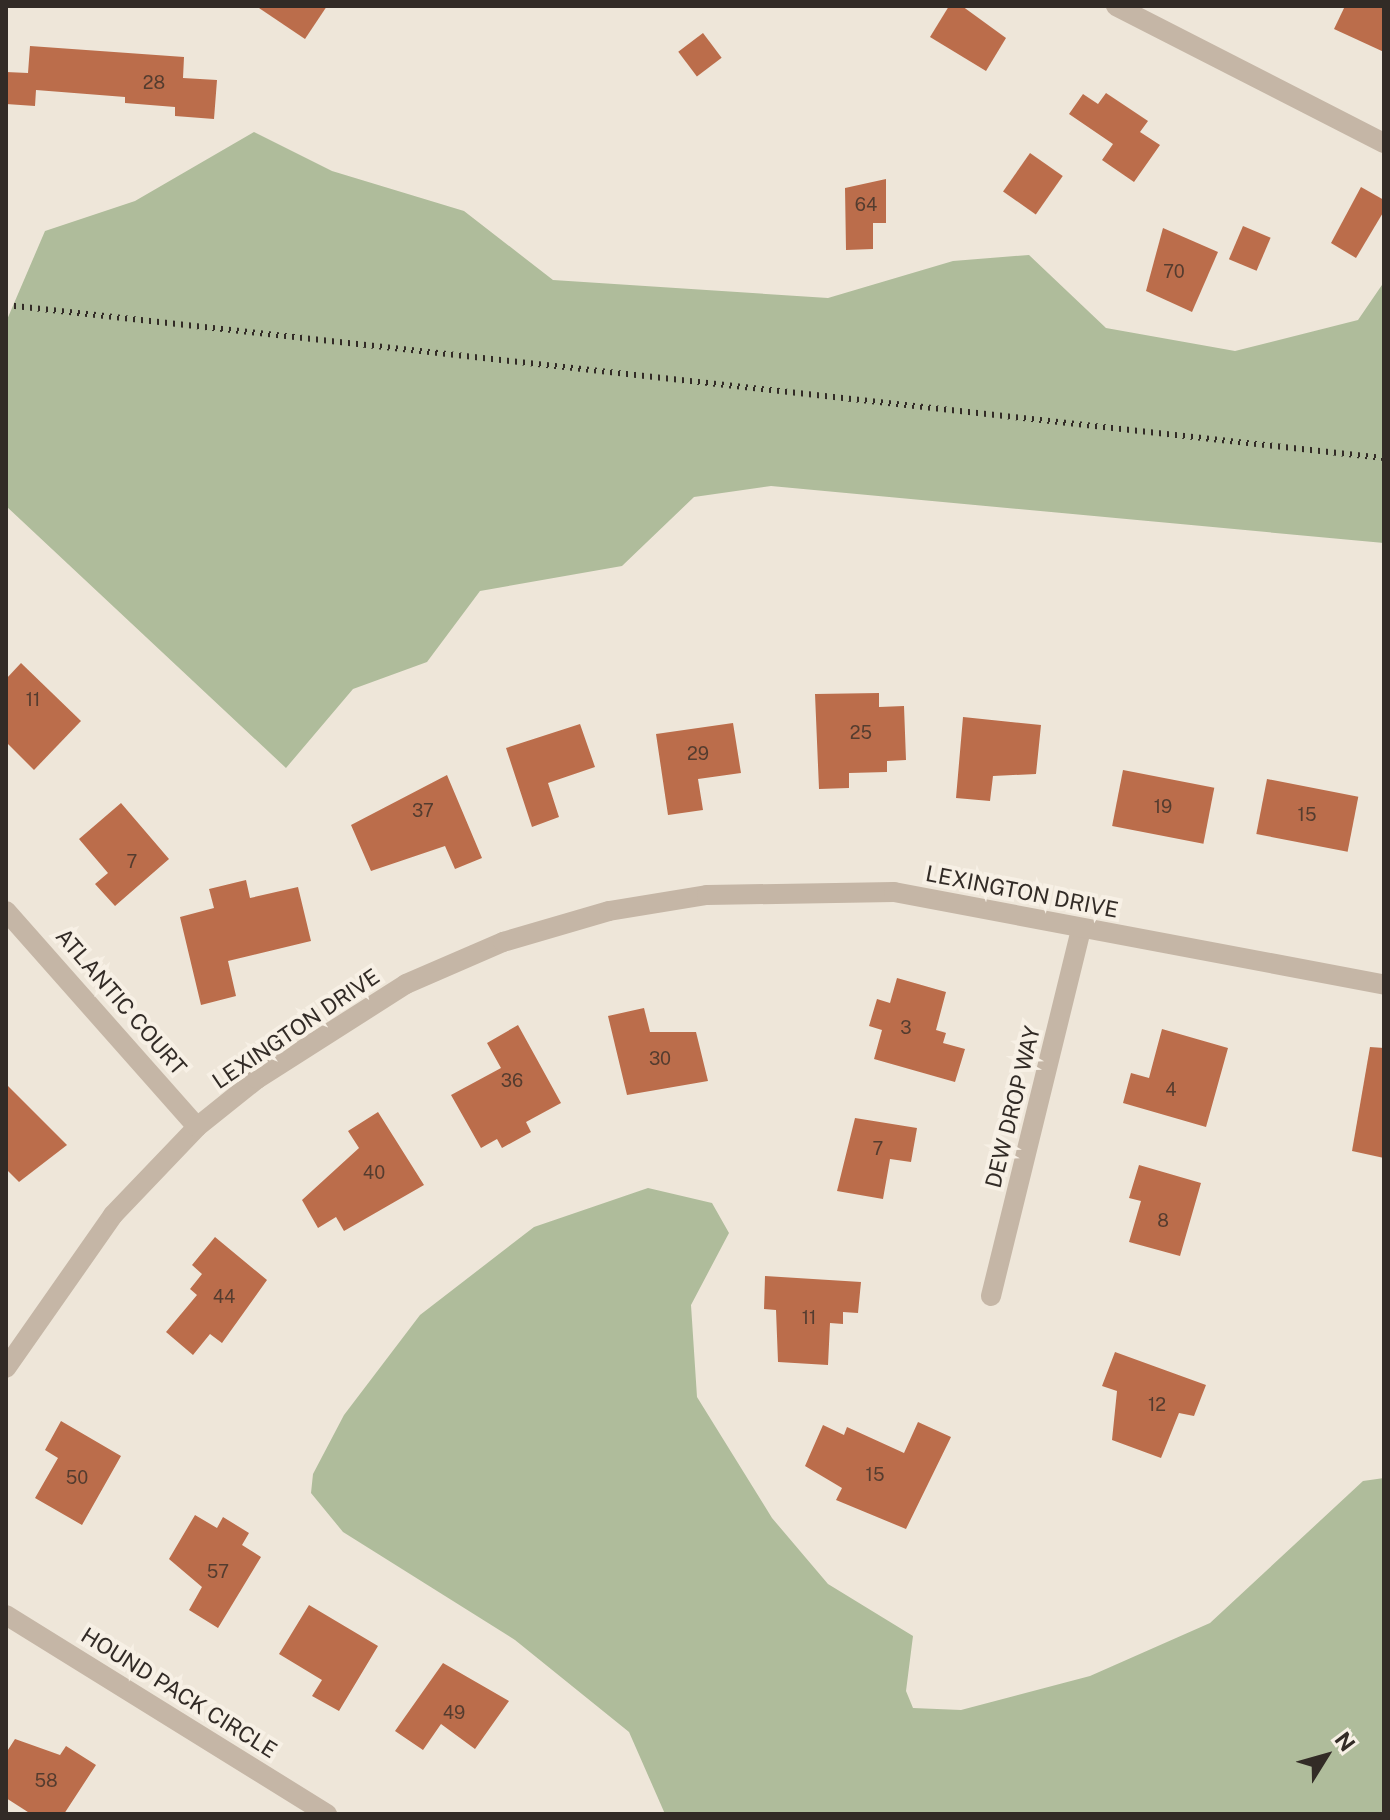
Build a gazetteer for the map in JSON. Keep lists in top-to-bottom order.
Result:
{
  "streets": {
    "street": [
      "LEXINGTON DRIVE",
      "ATLANTIC COURT",
      "DEW DROP WAY",
      "HOUND PACK CIRCLE"
    ]
  },
  "crossings": [
    ["LEXINGTON DRIVE", "ATLANTIC COURT"],
    ["LEXINGTON DRIVE", "DEW DROP WAY"]
  ],
  "house_numbers": [
    "28",
    "64",
    "70",
    "11",
    "25",
    "29",
    "19",
    "37",
    "15",
    "7",
    "3",
    "30",
    "36",
    "4",
    "7",
    "40",
    "8",
    "44",
    "11",
    "12",
    "15",
    "50",
    "57",
    "49",
    "58"
  ],
  "north": "top right"
}
